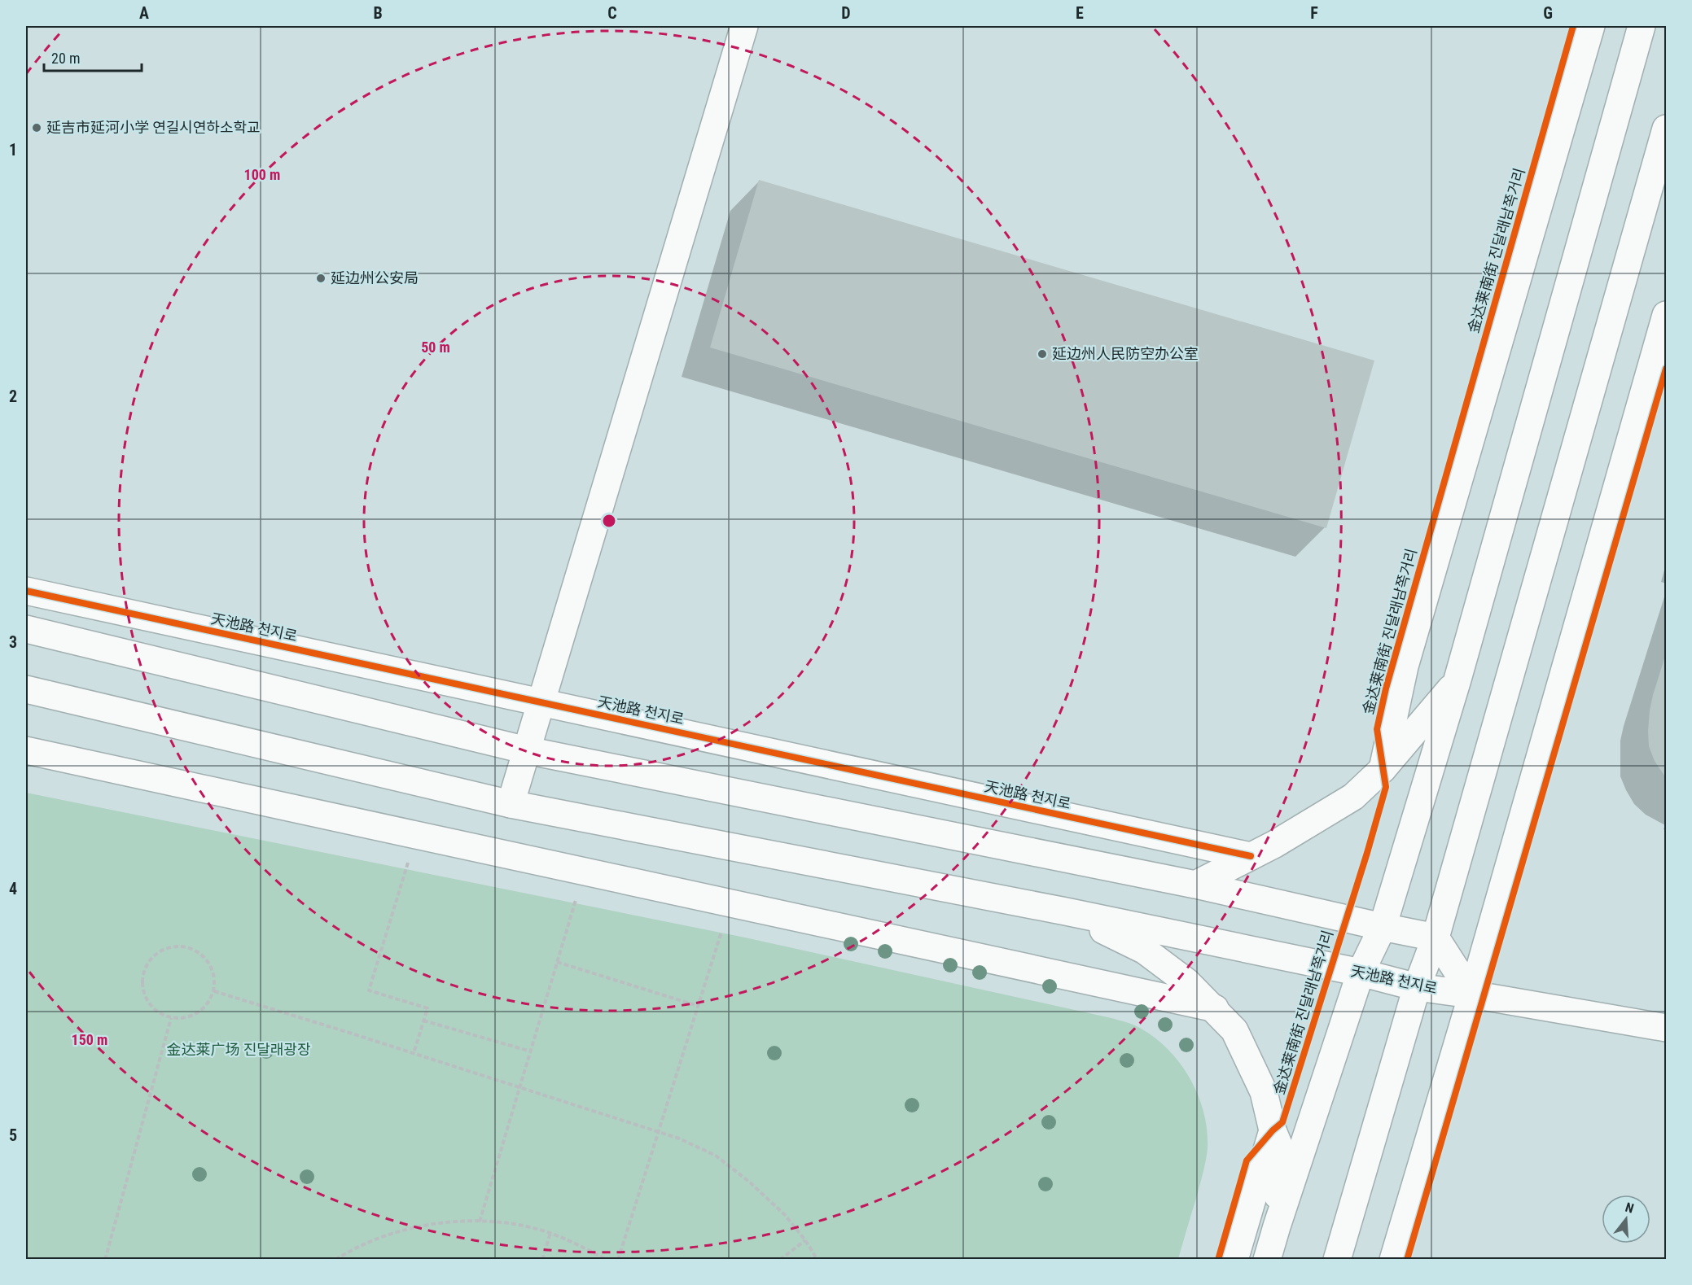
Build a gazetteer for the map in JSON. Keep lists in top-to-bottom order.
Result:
{
  "streets": {
    "main road": ["金达莱南街 진달래남쪽거리", "天池路 천지로"]
  },
  "parks": ["金达莱广场 진달래광장"],
  "places": ["延吉市延河小学 연길시연하소학교", "延边州公安局", "延边州人民防空办公室"],
  "scale_bar": "20 m",
  "north": "top",
  "grid": {
    "columns": [
      "A",
      "B",
      "C",
      "D",
      "E",
      "F",
      "G"
    ],
    "rows": [
      "1",
      "2",
      "3",
      "4",
      "5"
    ]
  },
  "rings": ["100 m", "50 m", "150 m"]
}
